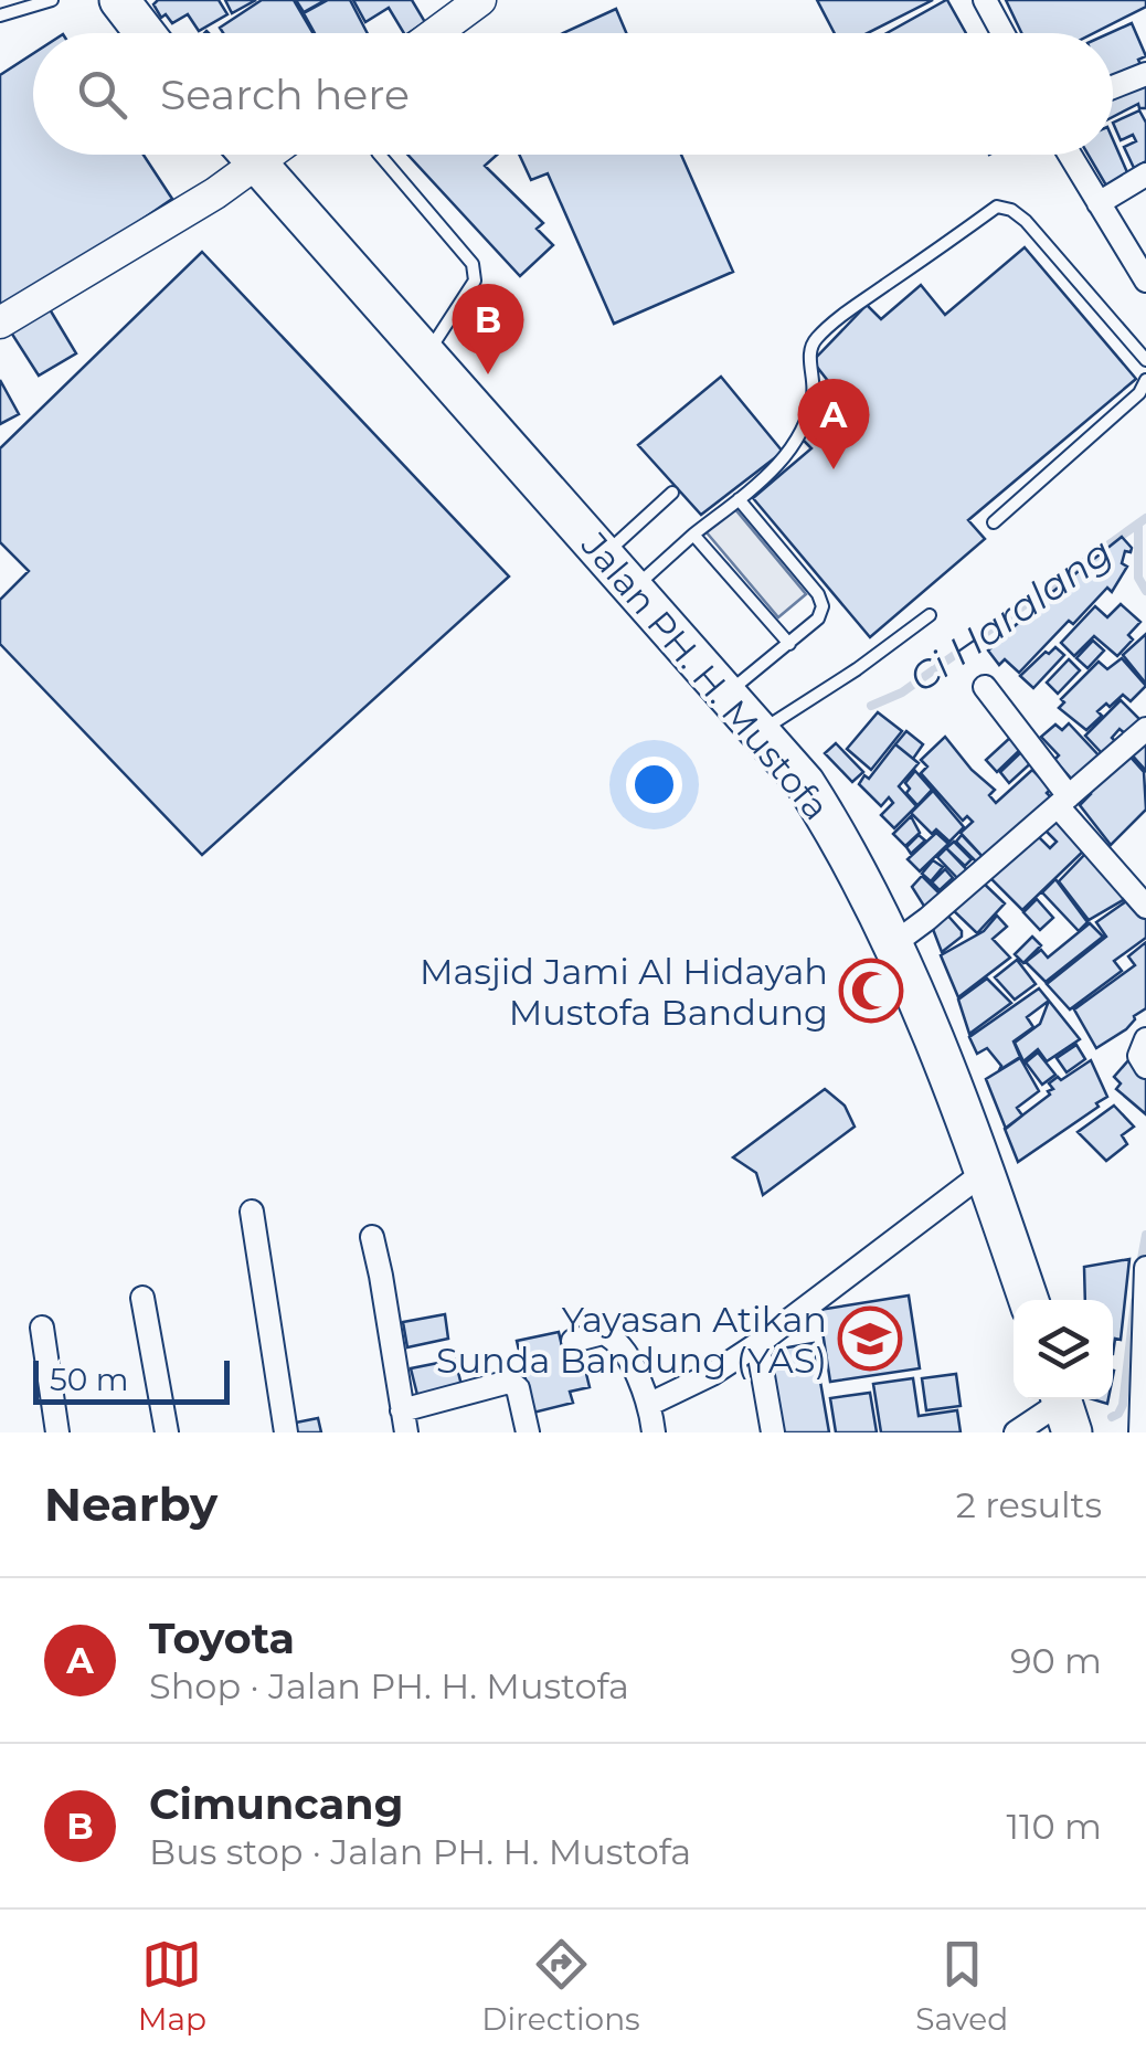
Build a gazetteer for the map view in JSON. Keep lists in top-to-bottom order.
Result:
{
  "streets": {
    "highway": ["Jalan PH. H. Mustofa"]
  },
  "water": ["Ci Haralang"],
  "places": {
    "mosque": ["Masjid Jami Al Hidayah Mustofa Bandung"],
    "school or university": ["Yayasan Atikan Sunda Bandung (YAS)"]
  },
  "scale_bar": "50 m",
  "page": {
    "search": "Search here",
    "pins": ["B", "A"],
    "scale": "50 m",
    "heading": ["Nearby", "2 results"],
    "list": [
      {
        "mark": "A",
        "name": "Toyota",
        "note": "Shop · Jalan PH. H. Mustofa",
        "value": "90 m"
      },
      {
        "mark": "B",
        "name": "Cimuncang",
        "note": "Bus stop · Jalan PH. H. Mustofa",
        "value": "110 m"
      }
    ],
    "nav": ["Map", "Directions", "Saved"]
  }
}
